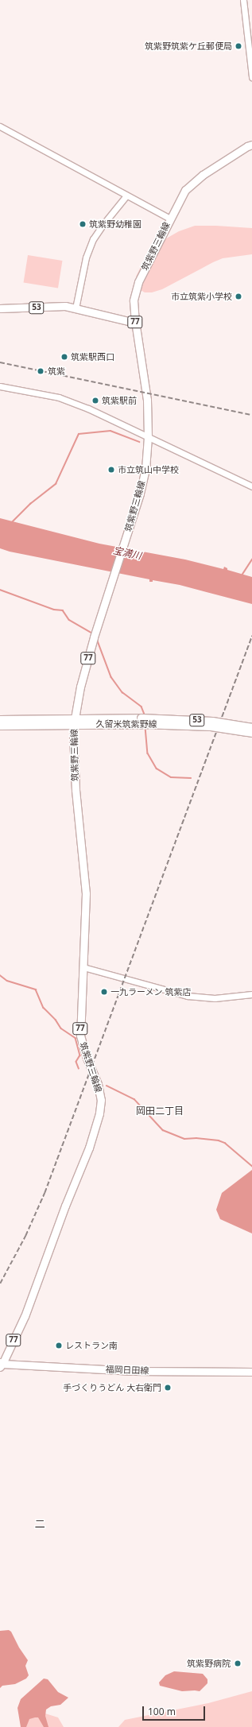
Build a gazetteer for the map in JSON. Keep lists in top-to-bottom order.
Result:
{
  "streets": {
    "main road": [
      "筑紫野三輪線",
      "53",
      "77",
      "久留米筑紫野線",
      "福岡日田線"
    ]
  },
  "crossings": [
    ["筑紫野三輪線", "53"],
    ["筑紫野三輪線", "久留米筑紫野線"],
    ["筑紫野三輪線", "福岡日田線"]
  ],
  "districts": ["岡田二丁目", "二"],
  "water": ["宝満川"],
  "places": [
    "筑紫野筑紫ケ丘郵便局",
    "筑紫野幼稚園",
    "市立筑紫小学校",
    "筑紫駅西口",
    "筑紫",
    "筑紫駅前",
    "市立筑山中学校",
    "一九ラーメン 筑紫店",
    "レストラン南",
    "手づくりうどん 大右衛門",
    "筑紫野病院"
  ],
  "scale_bar": "100 m"
}
